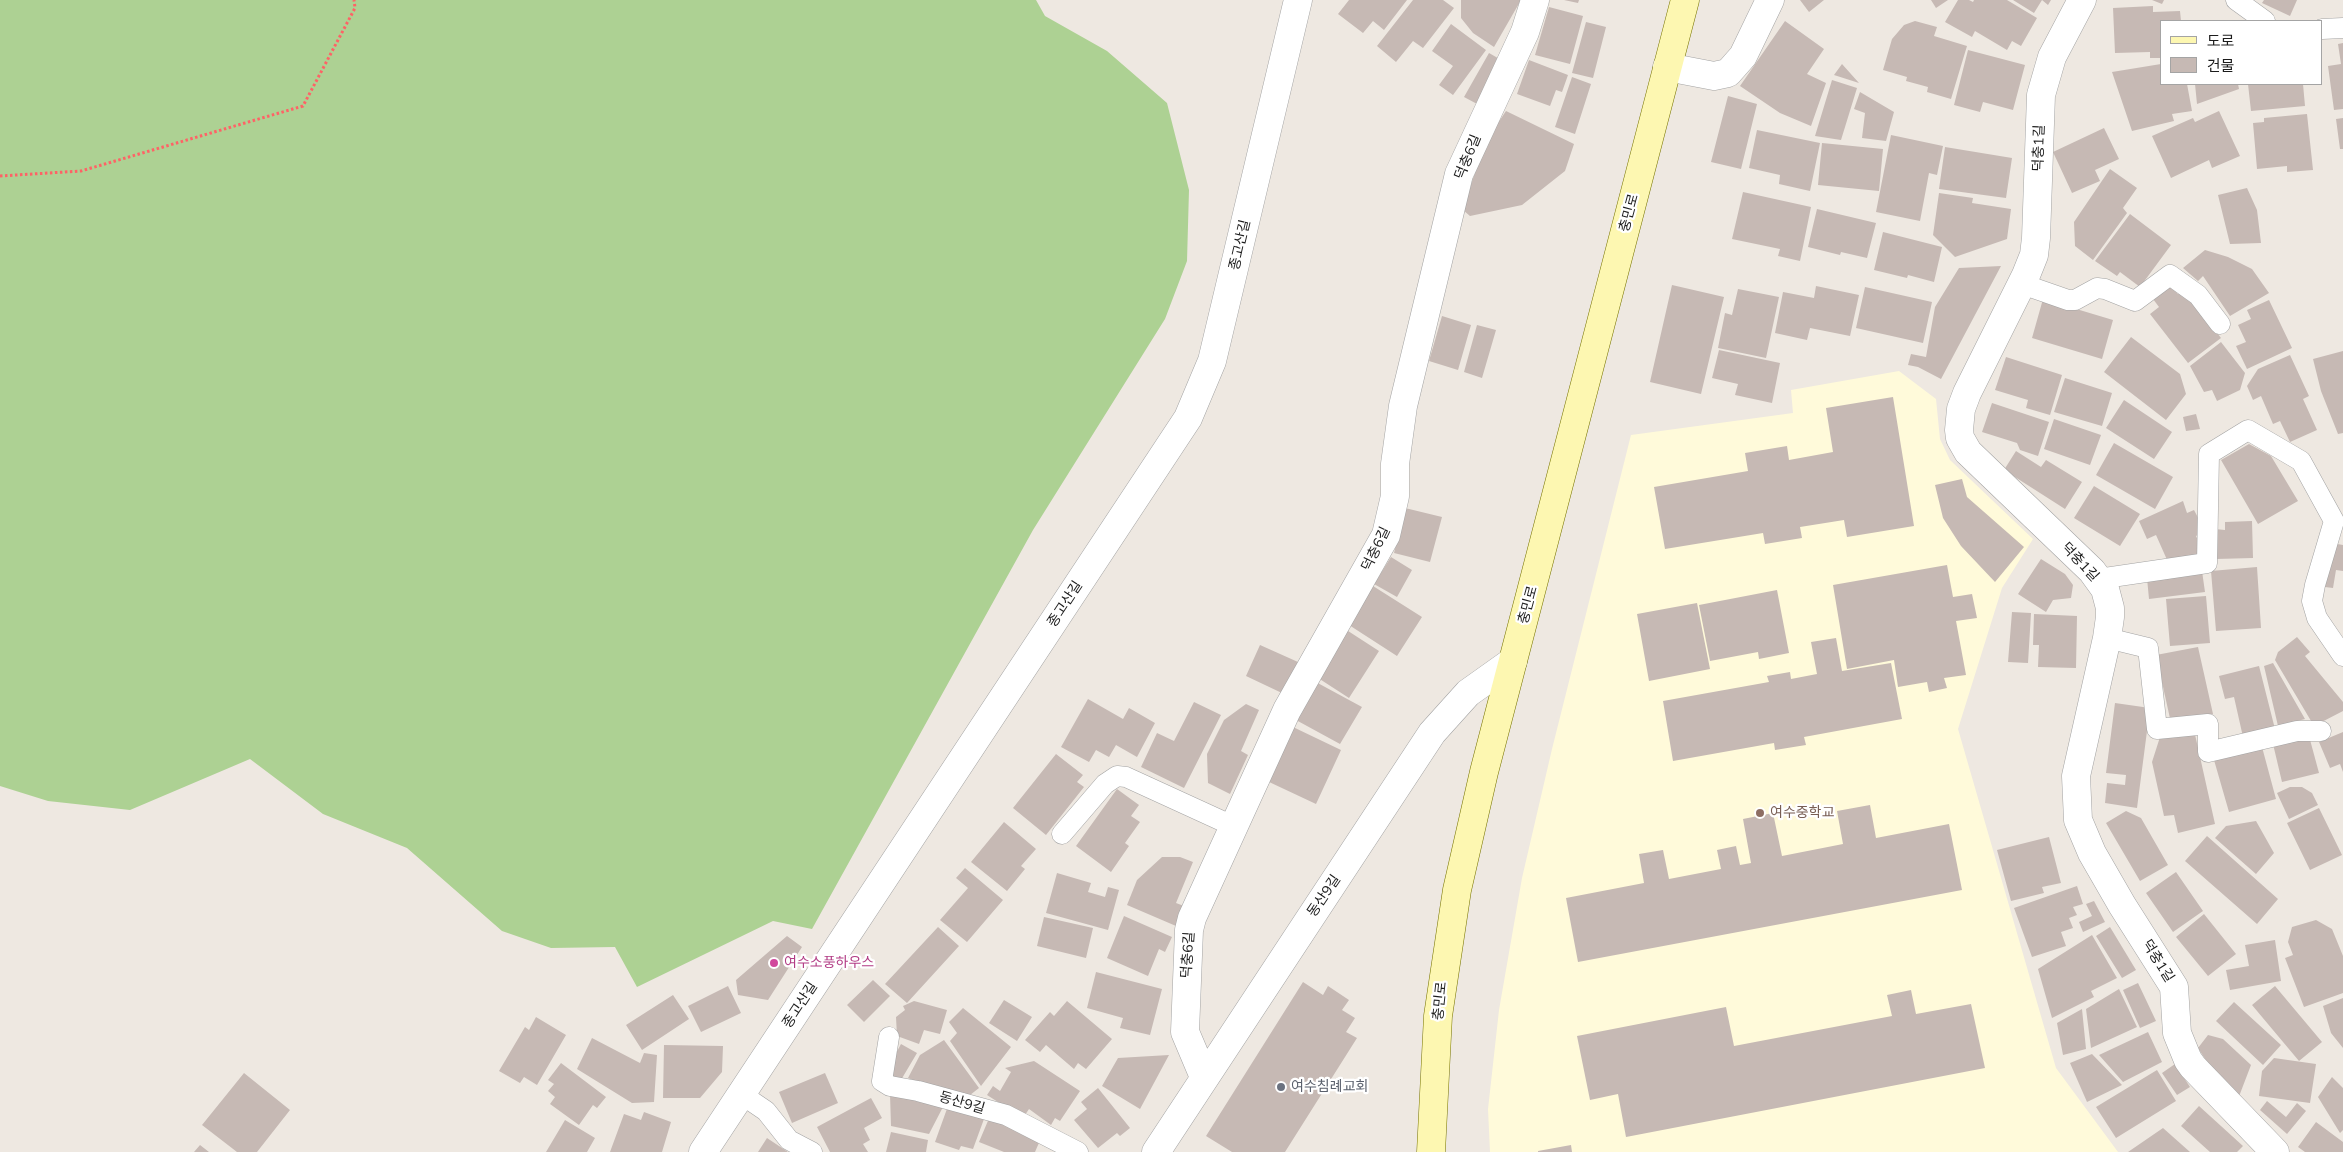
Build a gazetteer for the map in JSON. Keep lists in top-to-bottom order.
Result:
{
  "streets": {
    "street": [
      "덕충1길",
      "덕충6길",
      "충민로",
      "종고산길",
      "동산9길"
    ]
  },
  "crossings": [
    ["덕충6길", "동산9길"],
    ["충민로", "동산9길"]
  ],
  "places": ["여수중학교", "여수소풍하우스", "여수침례교회"],
  "legend": ["도로", "건물"]
}
